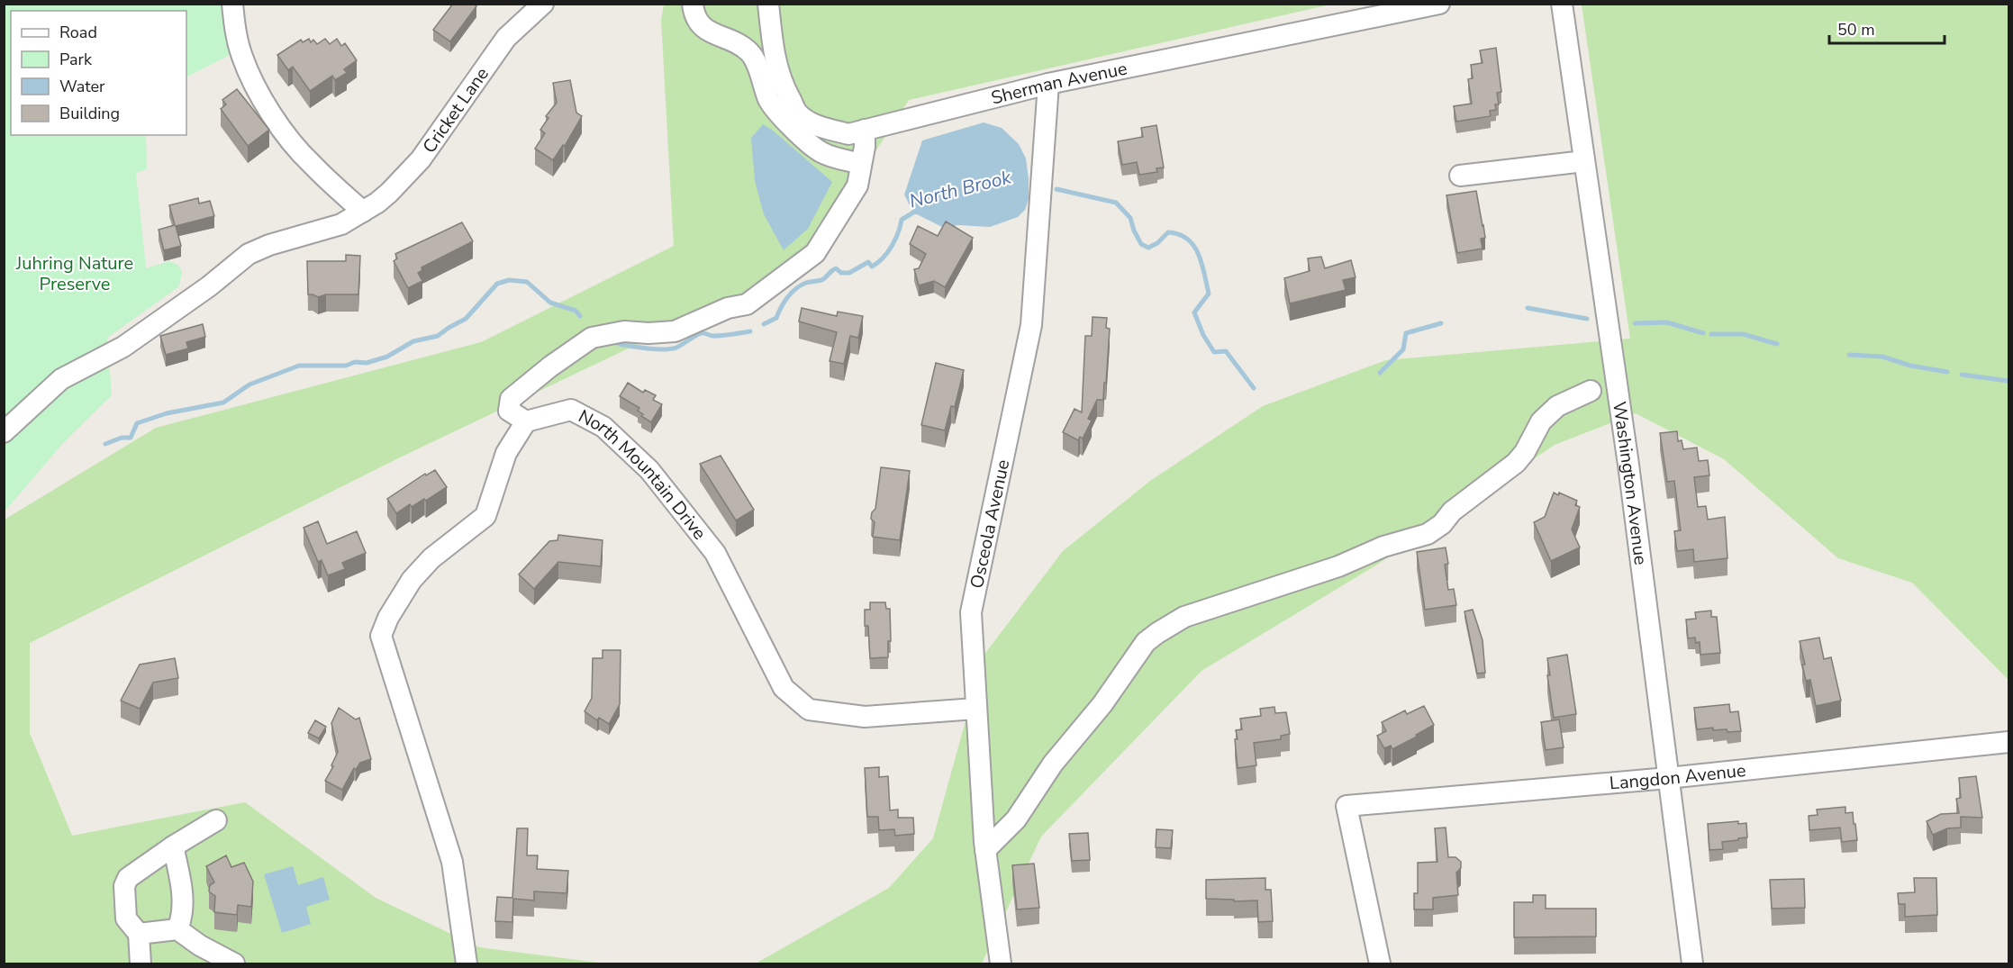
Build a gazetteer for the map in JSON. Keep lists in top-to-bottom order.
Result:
{
  "streets": {
    "street": [
      "Sherman Avenue",
      "Cricket Lane",
      "North Mountain Drive",
      "Washington Avenue",
      "Osceola Avenue",
      "Langdon Avenue"
    ]
  },
  "crossings": [
    ["Sherman Avenue", "Osceola Avenue"],
    ["North Mountain Drive", "Osceola Avenue"],
    ["Washington Avenue", "Langdon Avenue"]
  ],
  "water": ["North Brook"],
  "parks": ["Juhring Nature Preserve"],
  "legend": [
    "Road",
    "Park",
    "Water",
    "Building"
  ],
  "scale_bar": "50 m"
}
